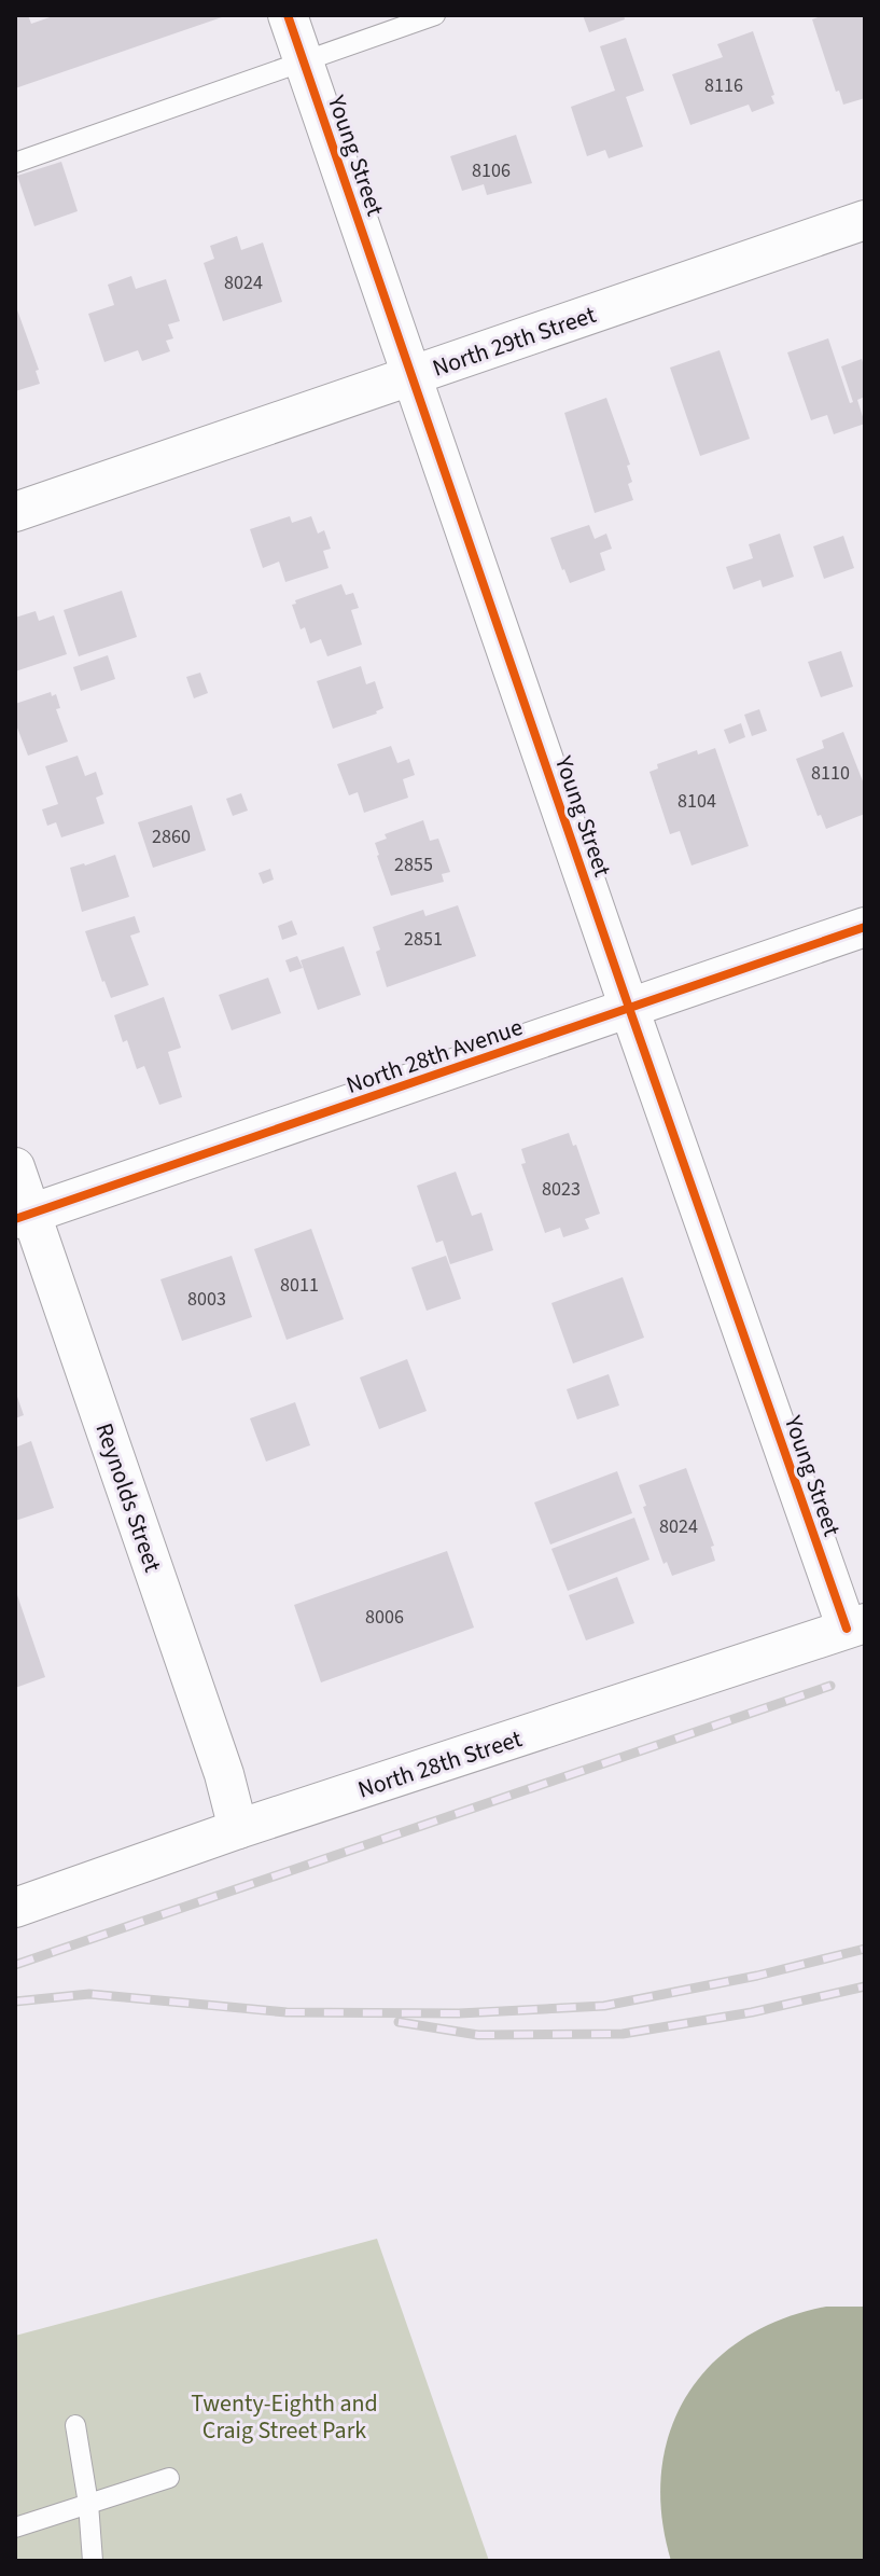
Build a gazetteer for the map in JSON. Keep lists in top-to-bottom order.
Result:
{
  "streets": {
    "street": [
      "Young Street",
      "North 29th Street",
      "North 28th Avenue",
      "Reynolds Street",
      "North 28th Street"
    ]
  },
  "crossings": [
    ["Young Street", "North 29th Street"],
    ["Young Street", "North 28th Avenue"],
    ["Young Street", "North 28th Street"],
    ["North 28th Avenue", "Reynolds Street"],
    ["Reynolds Street", "North 28th Street"]
  ],
  "parks": ["Twenty-Eighth and Craig Street Park"],
  "house_numbers": [
    "8116",
    "8106",
    "8024",
    "8110",
    "8104",
    "2860",
    "2855",
    "2851",
    "8023",
    "8011",
    "8003",
    "8024",
    "8006"
  ]
}
